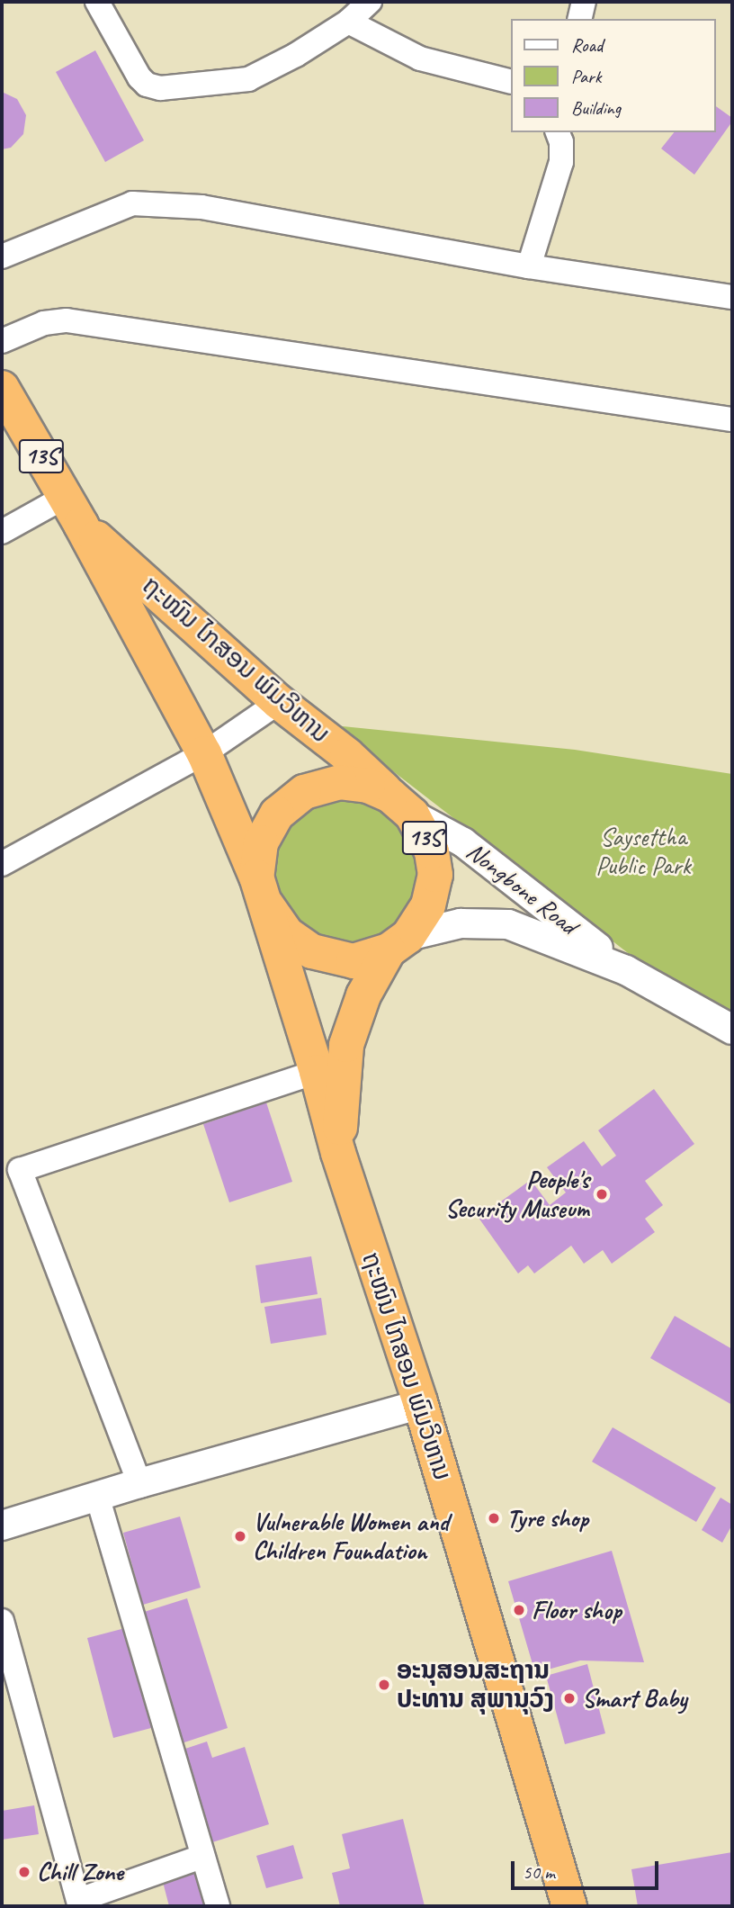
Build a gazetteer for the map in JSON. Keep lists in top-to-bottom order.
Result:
{
  "streets": {
    "highway": ["13S", "ຖະໜົນ ໄກສອນ ພົມວິຫານ"],
    "street": ["Nongbone Road"]
  },
  "crossings": [
    ["13S", "ຖະໜົນ ໄກສອນ ພົມວິຫານ"],
    ["13S", "Nongbone Road"],
    ["ຖະໜົນ ໄກສອນ ພົມວິຫານ", "Nongbone Road"]
  ],
  "parks": ["Saysettha Public Park"],
  "places": [
    "People's Security Museum",
    "Tyre shop",
    "Vulnerable Women and Children Foundation",
    "Floor shop",
    "ອະນຸສອນສະຖານ ປະທານ ສຸພານຸວົງ",
    "Smart Baby",
    "Chill Zone"
  ],
  "legend": ["Road", "Park", "Building"],
  "scale_bar": "50 m"
}
